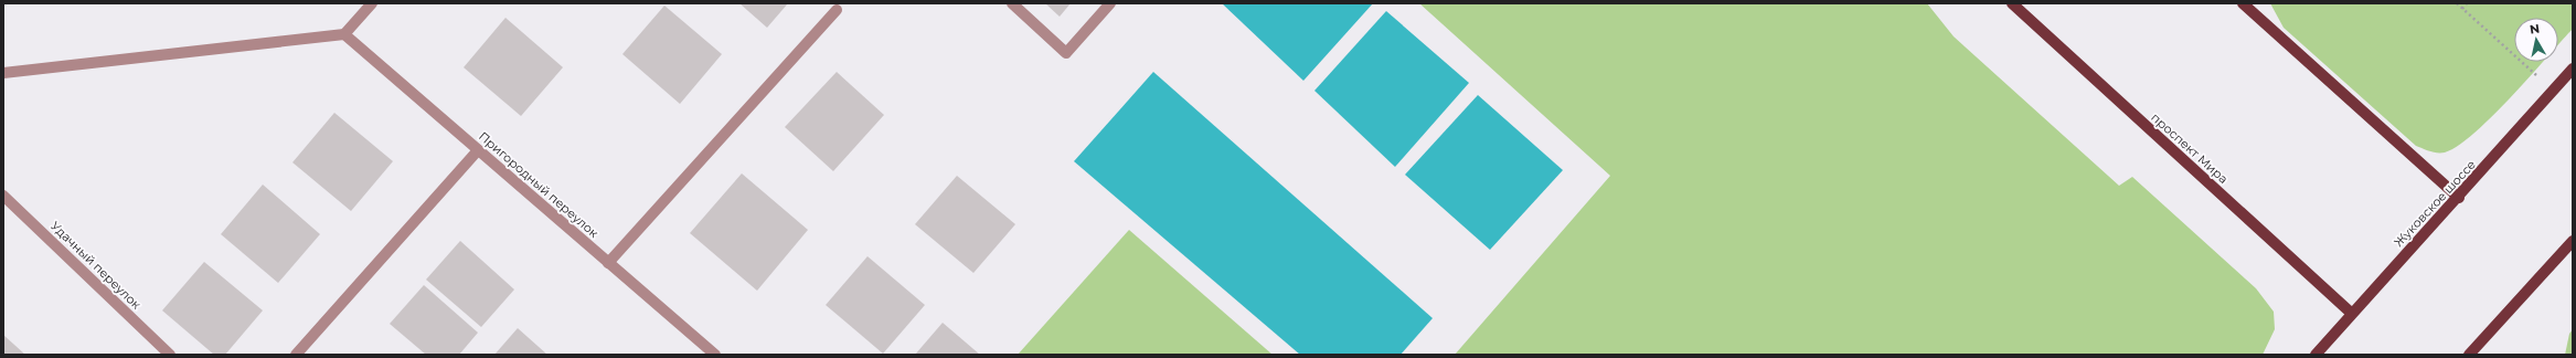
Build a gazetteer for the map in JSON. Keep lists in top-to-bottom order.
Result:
{
  "streets": {
    "main road": ["проспект Мира", "Жуковское шоссе"],
    "street": ["Пригородный переулок", "Удачный переулок"]
  },
  "crossings": [
    ["проспект Мира", "Жуковское шоссе"]
  ],
  "north": "top"
}
